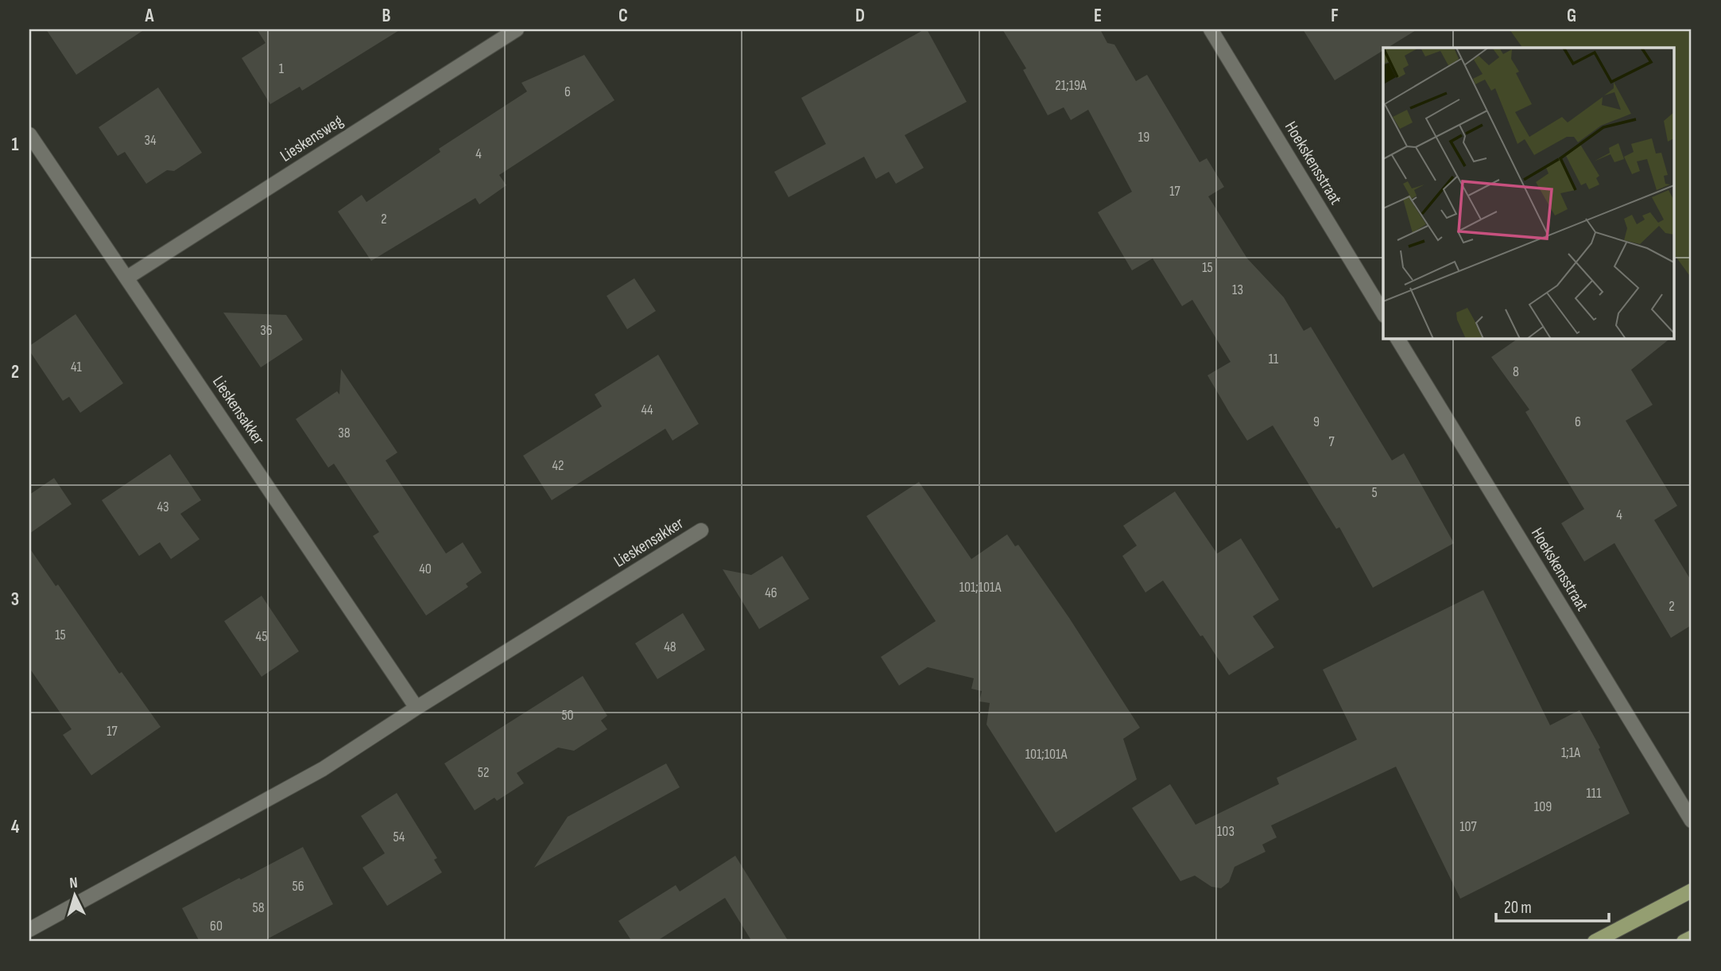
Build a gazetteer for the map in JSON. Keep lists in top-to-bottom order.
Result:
{
  "streets": {
    "street": ["Lieskensweg", "Hoekskensstraat", "Lieskensakker"]
  },
  "crossings": [
    ["Lieskensweg", "Lieskensakker"]
  ],
  "house_numbers": [
    "1",
    "21;19A",
    "6",
    "19",
    "34",
    "4",
    "17",
    "2",
    "15",
    "13",
    "36",
    "11",
    "41",
    "8",
    "44",
    "9",
    "6",
    "38",
    "7",
    "42",
    "5",
    "43",
    "4",
    "40",
    "101;101A",
    "46",
    "2",
    "15",
    "45",
    "48",
    "50",
    "17",
    "1;1A",
    "101;101A",
    "52",
    "111",
    "109",
    "107",
    "103",
    "54",
    "56",
    "58",
    "60"
  ],
  "scale_bar": "20 m",
  "north": "top",
  "grid": {
    "columns": [
      "A",
      "B",
      "C",
      "D",
      "E",
      "F",
      "G"
    ],
    "rows": [
      "1",
      "2",
      "3",
      "4"
    ]
  }
}
